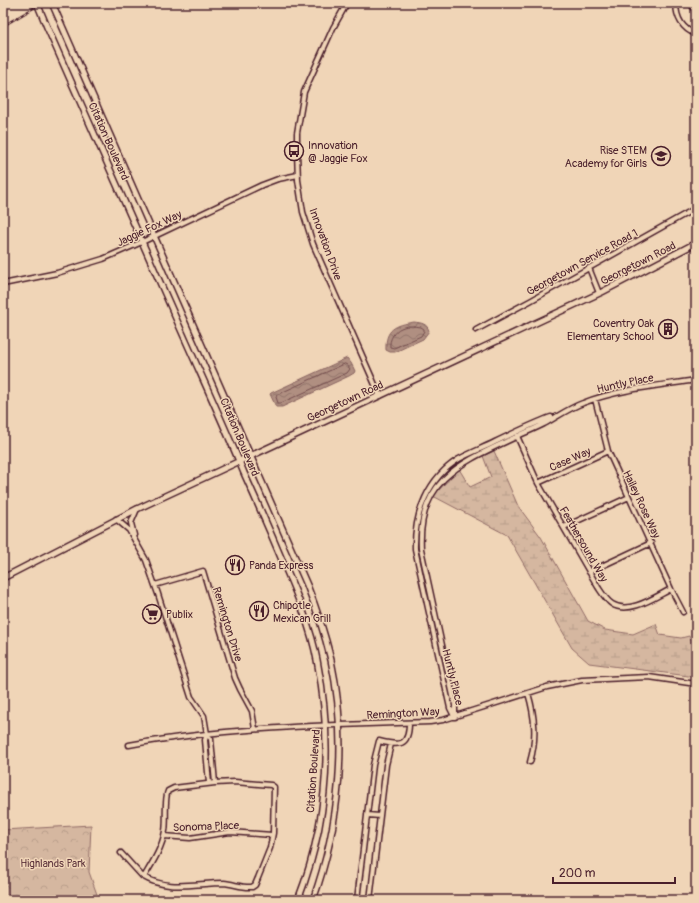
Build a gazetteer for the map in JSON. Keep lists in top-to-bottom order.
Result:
{
  "streets": {
    "main road": ["Citation Boulevard", "Georgetown Road"],
    "street": [
      "Jaggie Fox Way",
      "Innovation Drive",
      "Georgetown Service Road 1",
      "Huntly Place",
      "Case Way",
      "Hailey Rose Way",
      "Feathersound Way",
      "Remington Drive",
      "Remington Way",
      "Sonoma Place"
    ]
  },
  "crossings": [
    ["Citation Boulevard", "Jaggie Fox Way"],
    ["Citation Boulevard", "Georgetown Road"],
    ["Citation Boulevard", "Remington Way"],
    ["Jaggie Fox Way", "Innovation Drive"],
    ["Innovation Drive", "Georgetown Road"],
    ["Huntly Place", "Hailey Rose Way"],
    ["Huntly Place", "Feathersound Way"],
    ["Huntly Place", "Remington Way"],
    ["Case Way", "Hailey Rose Way"],
    ["Case Way", "Feathersound Way"],
    ["Hailey Rose Way", "Feathersound Way"],
    ["Remington Drive", "Remington Way"]
  ],
  "parks": ["Highlands Park"],
  "places": {
    "bus stop": ["Innovation @ Jaggie Fox"],
    "school or university": ["Rise STEM Academy for Girls"],
    "building": ["Coventry Oak Elementary School"],
    "restaurant": ["Panda Express", "Chipotle Mexican Grill"],
    "supermarket": ["Publix"]
  },
  "scale_bar": "200 m"
}
